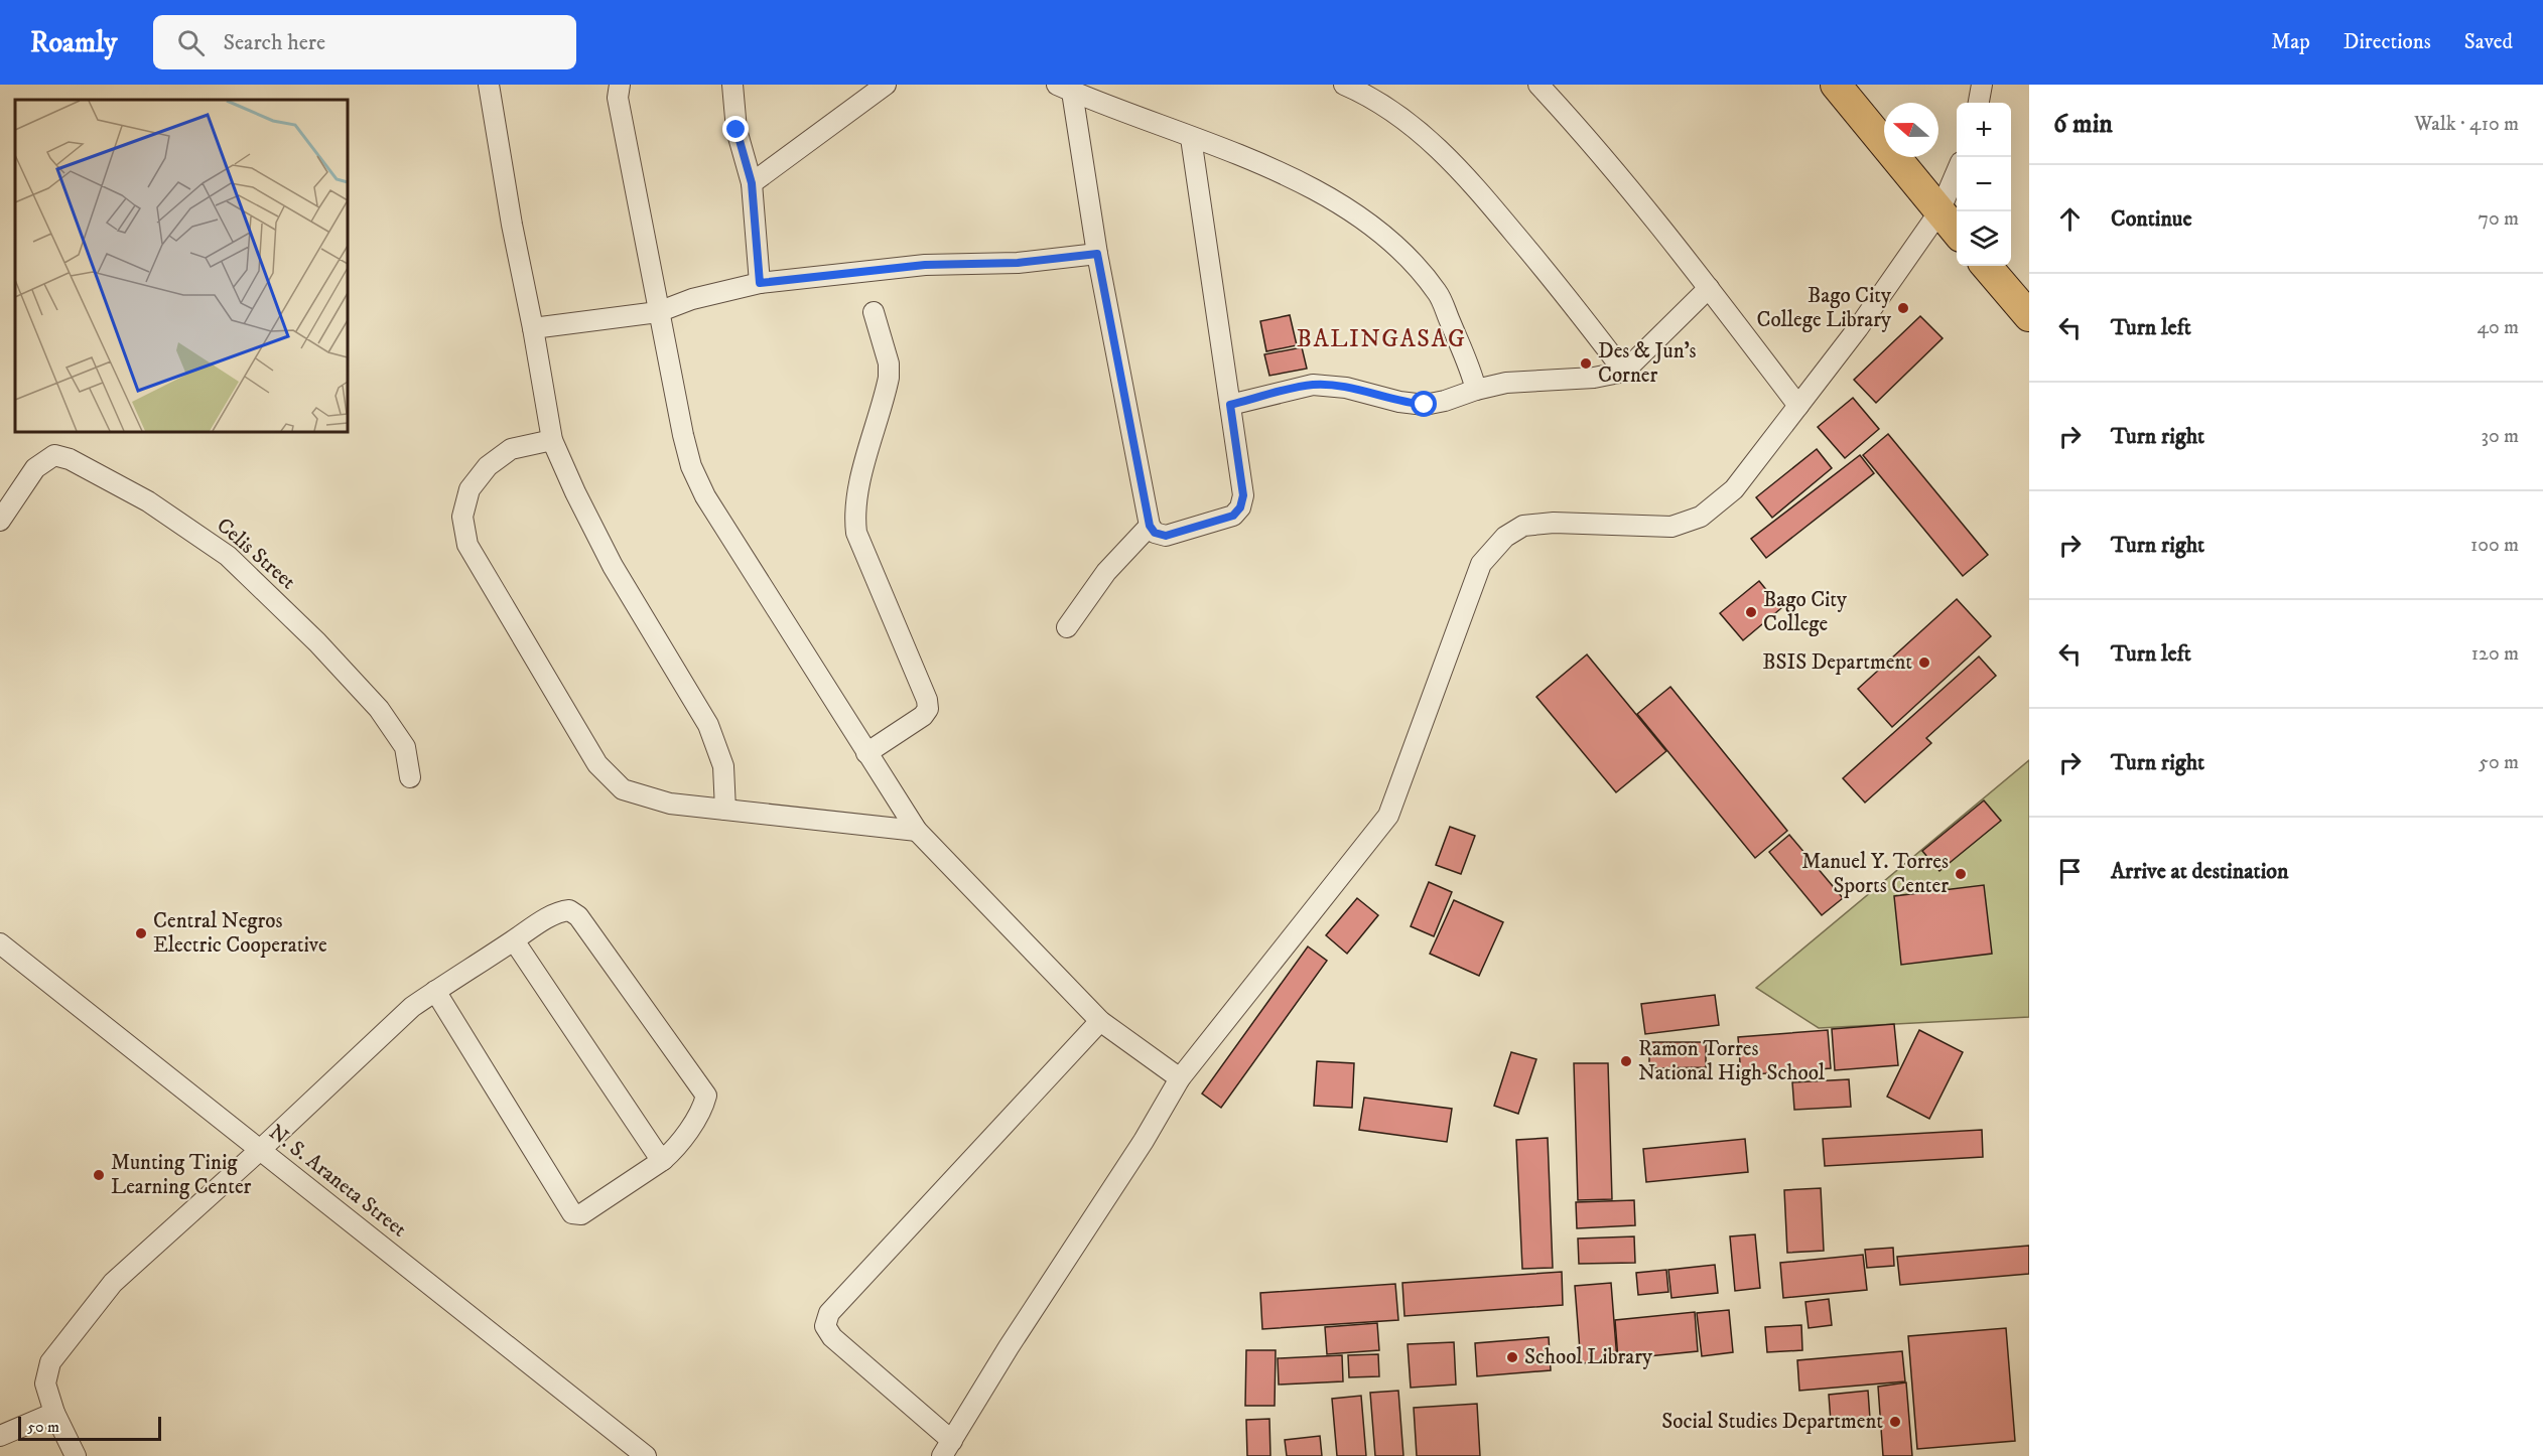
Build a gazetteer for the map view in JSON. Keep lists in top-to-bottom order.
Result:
{
  "streets": {
    "street": ["Celis Street", "N. S. Araneta Street"]
  },
  "districts": ["BALINGASAG"],
  "places": [
    "Bago City College Library",
    "Des & Jun’s Corner",
    "Bago City College",
    "BSIS Department",
    "Manuel Y. Torres Sports Center",
    "Central Negros Electric Cooperative",
    "Ramon Torres National High School",
    "Munting Tinig Learning Center",
    "School Library",
    "Social Studies Department"
  ],
  "scale_bar": "50 m",
  "north": "left",
  "page": {
    "header": "Roamly",
    "search": "Search here",
    "nav": ["Map", "Directions", "Saved"],
    "heading": ["6 min", "Walk · 410 m"],
    "map_buttons": ["+", "−"],
    "list": [
      ["Continue", "70 m"],
      ["Turn left", "40 m"],
      ["Turn right", "30 m"],
      ["Turn right", "100 m"],
      ["Turn left", "120 m"],
      ["Turn right", "50 m"],
      "Arrive at destination"
    ],
    "scale": "50 m"
  }
}
